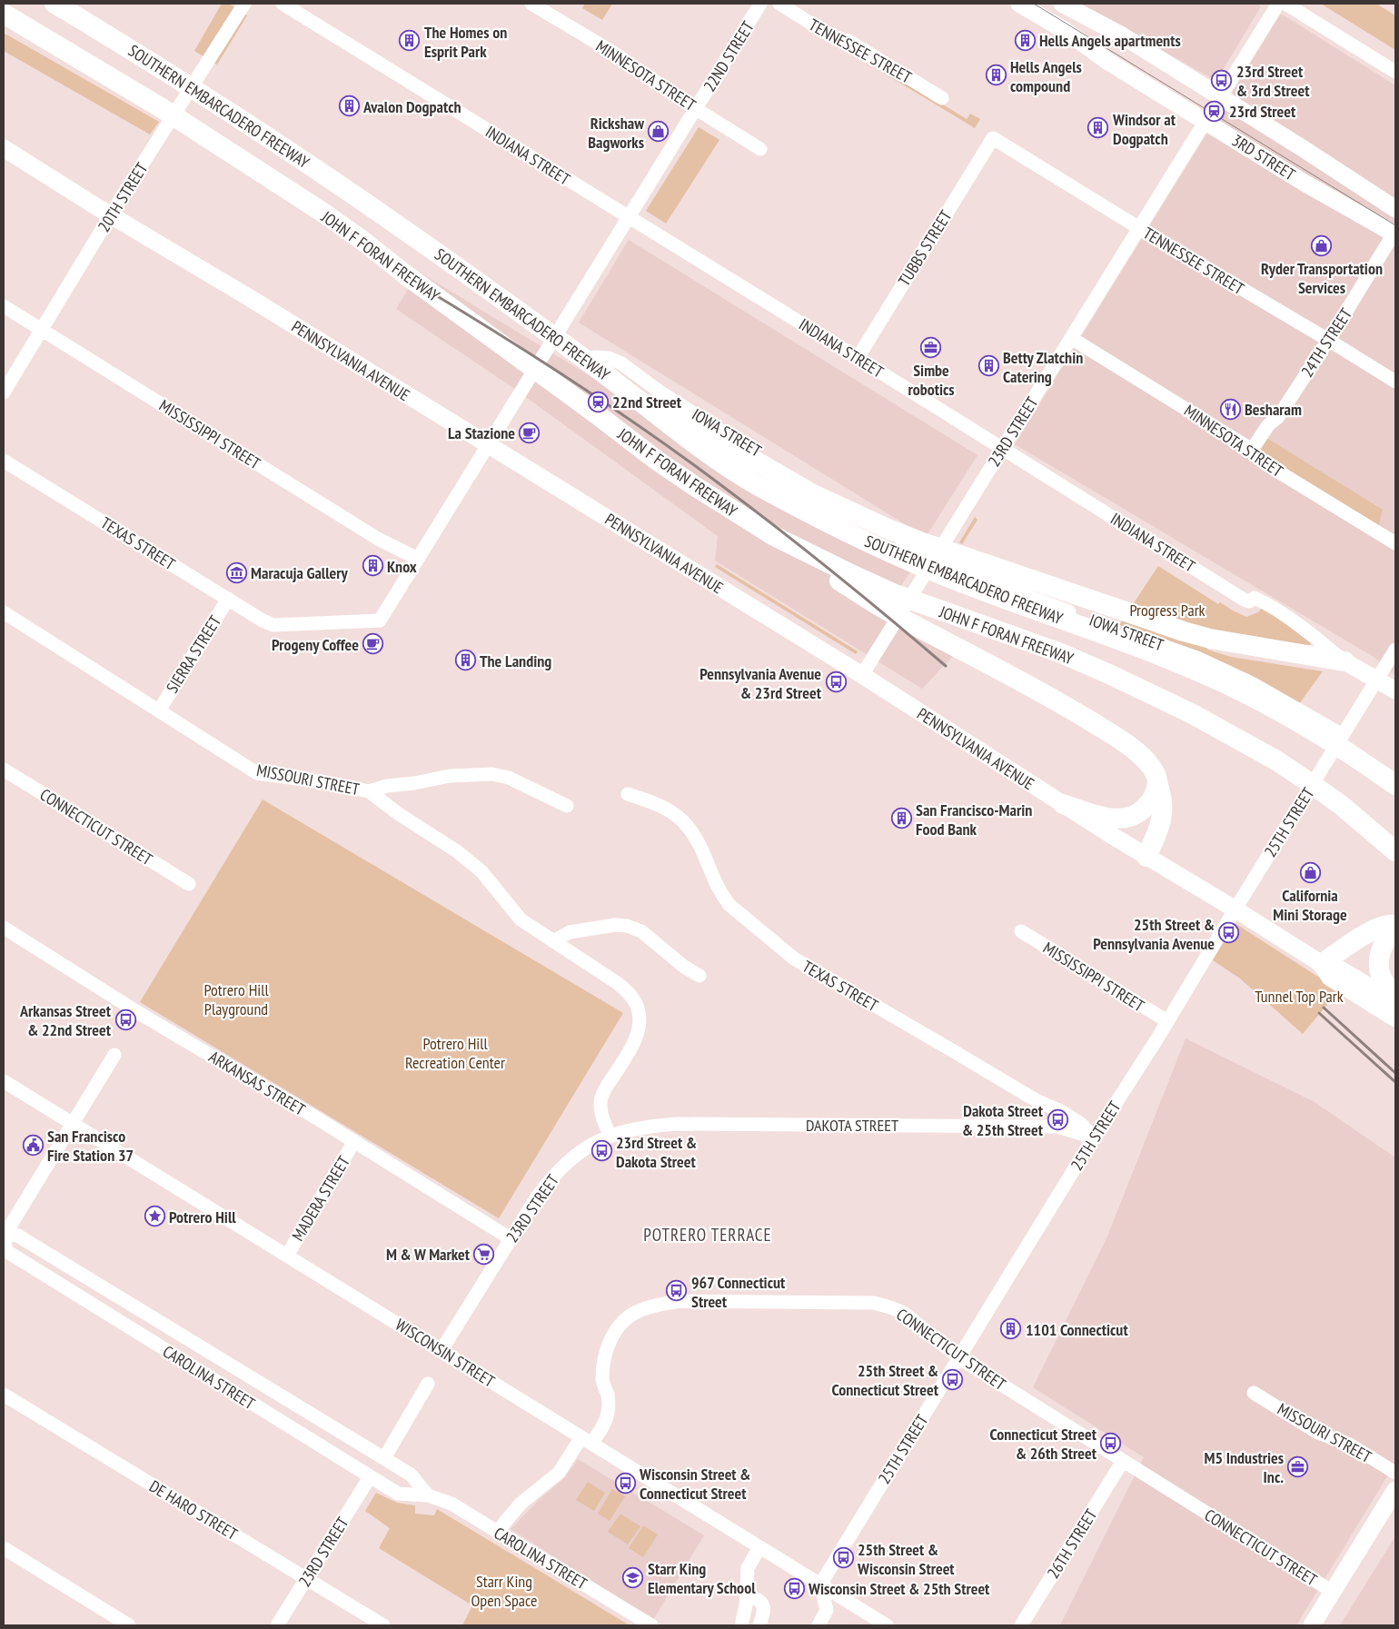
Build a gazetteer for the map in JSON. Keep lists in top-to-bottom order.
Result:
{
  "streets": {
    "highway": ["SOUTHERN EMBARCADERO FREEWAY", "JOHN F FORAN FREEWAY"],
    "main road": ["INDIANA STREET", "3RD STREET", "PENNSYLVANIA AVENUE"],
    "street": [
      "TENNESSEE STREET",
      "22ND STREET",
      "MINNESOTA STREET",
      "20TH STREET",
      "TUBBS STREET",
      "24TH STREET",
      "23RD STREET",
      "IOWA STREET",
      "MISSISSIPPI STREET",
      "TEXAS STREET",
      "SIERRA STREET",
      "MISSOURI STREET",
      "25TH STREET",
      "CONNECTICUT STREET",
      "ARKANSAS STREET",
      "DAKOTA STREET",
      "MADERA STREET",
      "WISCONSIN STREET",
      "CAROLINA STREET",
      "DE HARO STREET",
      "26TH STREET"
    ]
  },
  "crossings": [
    ["TENNESSEE STREET", "TUBBS STREET"],
    ["TENNESSEE STREET", "24TH STREET"],
    ["TENNESSEE STREET", "23RD STREET"],
    ["22ND STREET", "MINNESOTA STREET"],
    ["22ND STREET", "INDIANA STREET"],
    ["22ND STREET", "PENNSYLVANIA AVENUE"],
    ["22ND STREET", "IOWA STREET"],
    ["22ND STREET", "MISSISSIPPI STREET"],
    ["22ND STREET", "TEXAS STREET"],
    ["MINNESOTA STREET", "24TH STREET"],
    ["MINNESOTA STREET", "23RD STREET"],
    ["INDIANA STREET", "TUBBS STREET"],
    ["INDIANA STREET", "23RD STREET"],
    ["INDIANA STREET", "25TH STREET"],
    ["3RD STREET", "24TH STREET"],
    ["3RD STREET", "23RD STREET"],
    ["20TH STREET", "PENNSYLVANIA AVENUE"],
    ["20TH STREET", "MISSISSIPPI STREET"],
    ["PENNSYLVANIA AVENUE", "23RD STREET"],
    ["PENNSYLVANIA AVENUE", "25TH STREET"],
    ["23RD STREET", "IOWA STREET"],
    ["23RD STREET", "MISSOURI STREET"],
    ["23RD STREET", "ARKANSAS STREET"],
    ["23RD STREET", "DAKOTA STREET"],
    ["23RD STREET", "WISCONSIN STREET"],
    ["23RD STREET", "CAROLINA STREET"],
    ["23RD STREET", "DE HARO STREET"],
    ["IOWA STREET", "25TH STREET"],
    ["MISSISSIPPI STREET", "25TH STREET"],
    ["TEXAS STREET", "SIERRA STREET"],
    ["TEXAS STREET", "25TH STREET"],
    ["TEXAS STREET", "DAKOTA STREET"],
    ["SIERRA STREET", "MISSOURI STREET"],
    ["MISSOURI STREET", "DAKOTA STREET"],
    ["25TH STREET", "CONNECTICUT STREET"],
    ["25TH STREET", "DAKOTA STREET"],
    ["25TH STREET", "WISCONSIN STREET"],
    ["CONNECTICUT STREET", "WISCONSIN STREET"],
    ["CONNECTICUT STREET", "CAROLINA STREET"],
    ["CONNECTICUT STREET", "26TH STREET"],
    ["ARKANSAS STREET", "MADERA STREET"],
    ["MADERA STREET", "WISCONSIN STREET"]
  ],
  "districts": ["POTRERO TERRACE"],
  "parks": [
    "Progress Park",
    "Potrero Hill Playground",
    "Tunnel Top Park",
    "Potrero Hill Recreation Center",
    "Starr King Open Space"
  ],
  "places": {
    "building": [
      "Hells Angels apartments",
      "The Homes on Esprit Park",
      "Hells Angels compound",
      "Avalon Dogpatch",
      "Windsor at Dogpatch",
      "Betty Zlatchin Catering",
      "Knox",
      "The Landing",
      "San Francisco-Marin Food Bank",
      "1101 Connecticut"
    ],
    "bus stop": [
      "23rd Street & 3rd Street",
      "Pennsylvania Avenue & 23rd Street",
      "25th Street & Pennsylvania Avenue",
      "Arkansas Street & 22nd Street",
      "Dakota Street & 25th Street",
      "23rd Street & Dakota Street",
      "967 Connecticut Street",
      "25th Street & Connecticut Street",
      "Connecticut Street & 26th Street",
      "Wisconsin Street & Connecticut Street",
      "25th Street & Wisconsin Street",
      "Wisconsin Street & 25th Street"
    ],
    "station": ["23rd Street", "22nd Street"],
    "shop": ["Rickshaw Bagworks", "Ryder Transportation Services", "California Mini Storage"],
    "office": ["Simbe robotics", "M5 Industries Inc."],
    "restaurant": ["Besharam"],
    "cafe": ["La Stazione", "Progeny Coffee"],
    "museum": ["Maracuja Gallery"],
    "public building": ["San Francisco Fire Station 37"],
    "place": ["Potrero Hill"],
    "supermarket": ["M & W Market"],
    "school or university": ["Starr King Elementary School"]
  }
}
